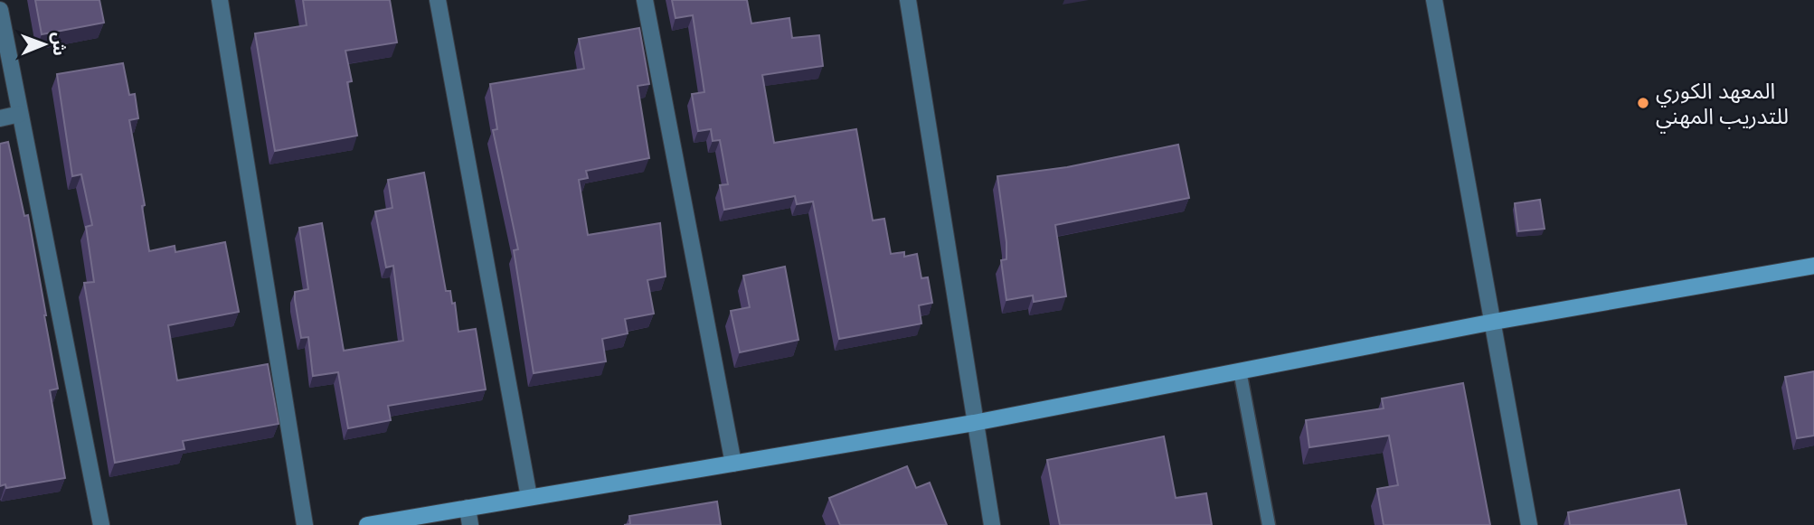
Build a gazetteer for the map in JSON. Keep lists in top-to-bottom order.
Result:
{
  "places": ["المعهد الكوري للتدريب المهني"],
  "north": "right"
}
